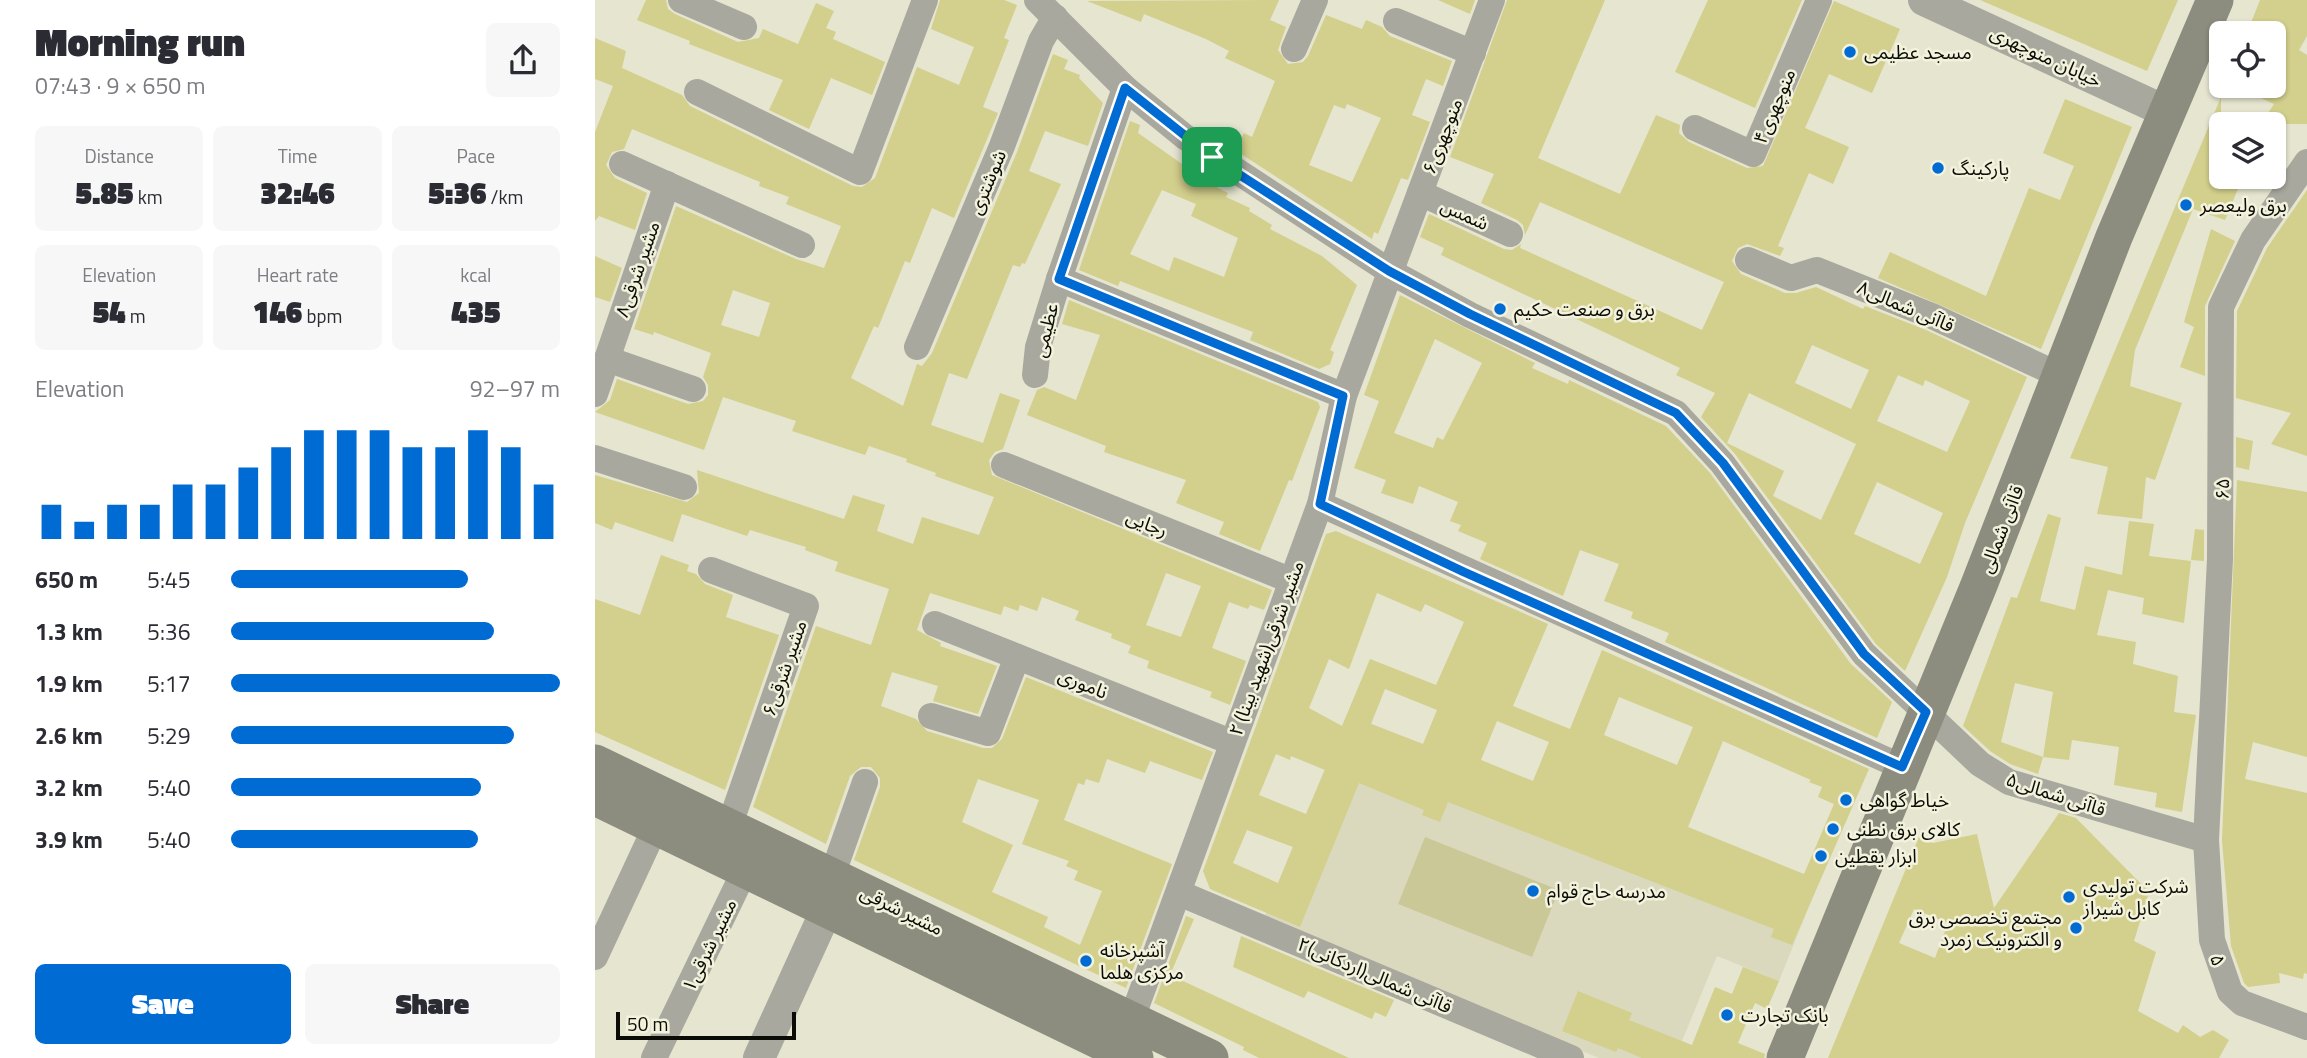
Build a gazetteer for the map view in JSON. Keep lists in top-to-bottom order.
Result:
{
  "streets": {
    "main road": ["قاآنی شمالی", "مشیر شرقی"],
    "street": [
      "خیابان منوچهری",
      "منوچهری۴",
      "منوچهری۶",
      "شوشتری",
      "شمس",
      "مشیر شرقی۸",
      "قاآنی شمالی۸",
      "عظیمی",
      "۶۵",
      "رجایی",
      "۲ مشیر شرقی(شهید بینا)",
      "۶مشیر شرقی",
      "ناموری",
      "قاآنی شمالی۵",
      "۱مشیر شرقی",
      "۵",
      "۲قاآنی شمالی(اردکانی)"
    ]
  },
  "crossings": [
    ["خیابان منوچهری", "قاآنی شمالی"],
    ["منوچهری۶", "شوشتری"],
    ["منوچهری۶", "شمس"],
    ["منوچهری۶", "۲ مشیر شرقی(شهید بینا)"],
    ["منوچهری۶", "قاآنی شمالی۵"],
    ["شوشتری", "عظیمی"],
    ["شوشتری", "۲ مشیر شرقی(شهید بینا)"],
    ["شوشتری", "قاآنی شمالی۵"],
    ["قاآنی شمالی۸", "قاآنی شمالی"],
    ["۶۵", "قاآنی شمالی۵"],
    ["۶۵", "۵"],
    ["رجایی", "۲ مشیر شرقی(شهید بینا)"],
    ["قاآنی شمالی", "قاآنی شمالی۵"],
    ["۲ مشیر شرقی(شهید بینا)", "ناموری"],
    ["۲ مشیر شرقی(شهید بینا)", "قاآنی شمالی۵"],
    ["۲ مشیر شرقی(شهید بینا)", "مشیر شرقی"],
    ["۲ مشیر شرقی(شهید بینا)", "۲قاآنی شمالی(اردکانی)"],
    ["۶مشیر شرقی", "مشیر شرقی"],
    ["قاآنی شمالی۵", "۵"],
    ["مشیر شرقی", "۱مشیر شرقی"]
  ],
  "places": [
    "مسجد عظیمی",
    "پارکینگ",
    "برق ولیعصر",
    "برق و صنعت حکیم",
    "خیاط گواهی",
    "کالای برق نطنی",
    "ابزار یقطین",
    "مدرسه حاج قوام",
    "شرکت تولیدی کابل شیراز",
    "مجتمع تخصصی برق و الکترونیک زمرد",
    "آشپزخانه مرکزی هلما",
    "بانک تجارت"
  ],
  "scale_bar": "50 m",
  "page": {
    "heading": ["Morning run", "07:43 · 9 × 650 m"],
    "stats": [
      ["Distance", "5.85 km"],
      ["Time", "32:46"],
      ["Pace", "5:36 /km"],
      ["Elevation", "54 m"],
      ["Heart rate", "146 bpm"],
      ["kcal", "435"]
    ],
    "chart": ["Elevation", "92–97 m"],
    "list": [
      {
        "name": "650 m",
        "note": "5:45"
      },
      {
        "name": "1.3 km",
        "note": "5:36"
      },
      {
        "name": "1.9 km",
        "note": "5:17"
      },
      {
        "name": "2.6 km",
        "note": "5:29"
      },
      {
        "name": "3.2 km",
        "note": "5:40"
      },
      {
        "name": "3.9 km",
        "note": "5:40"
      }
    ],
    "buttons": ["Save", "Share"],
    "scale": "50 m"
  }
}
